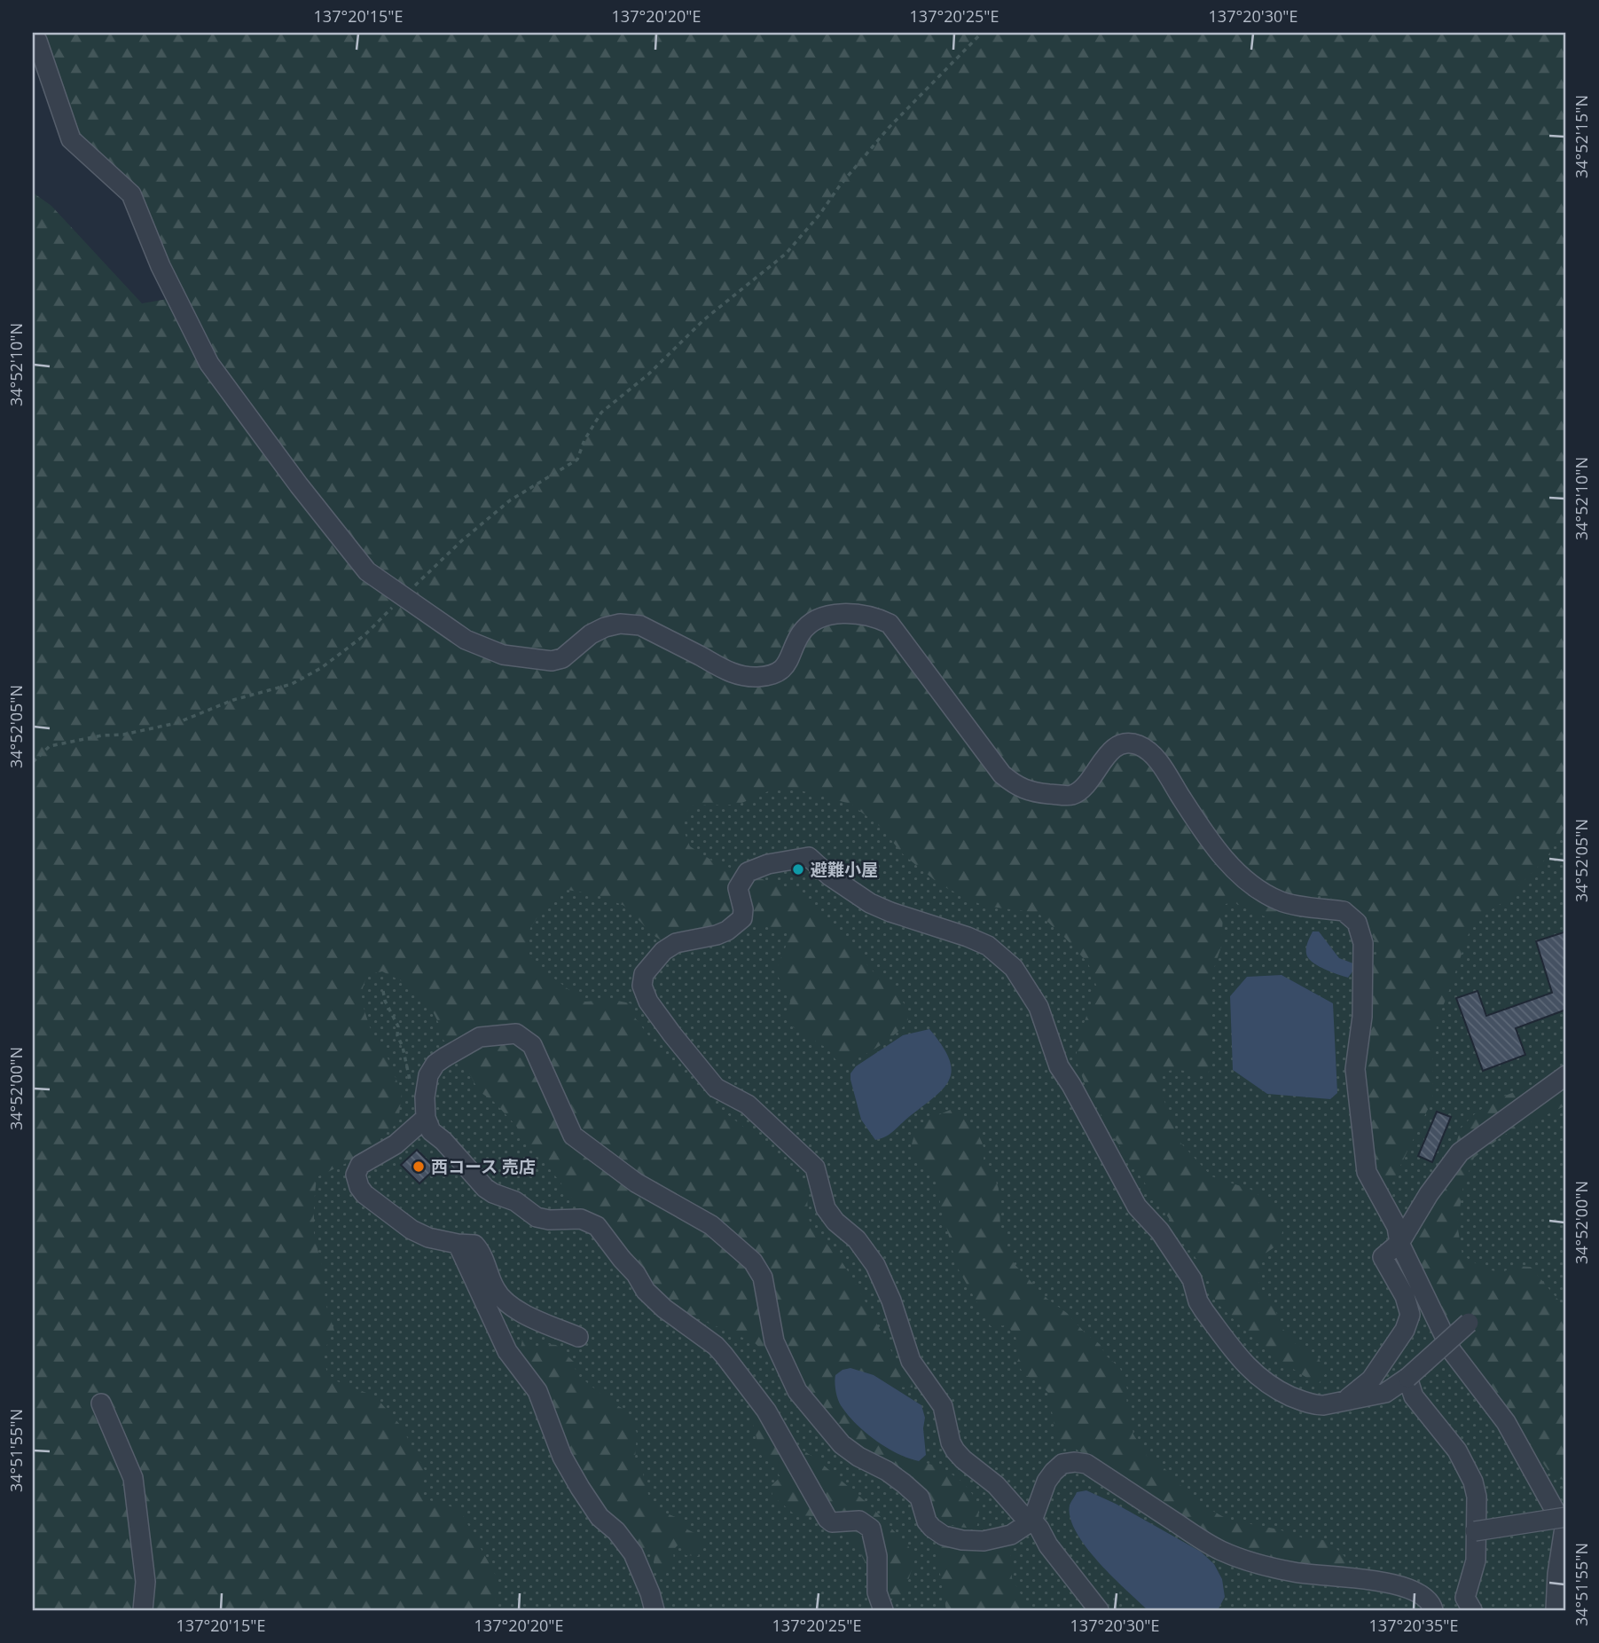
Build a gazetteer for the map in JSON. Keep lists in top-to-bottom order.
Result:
{
  "places": ["避難小屋", "西コース 売店"],
  "coordinates": [
    "137°20'15\"E",
    "137°20'20\"E",
    "137°20'25\"E",
    "137°20'30\"E",
    "34°52'15\"N",
    "34°52'10\"N",
    "34°52'05\"N",
    "34°52'00\"N",
    "34°51'55\"N",
    "137°20'35\"E"
  ]
}
